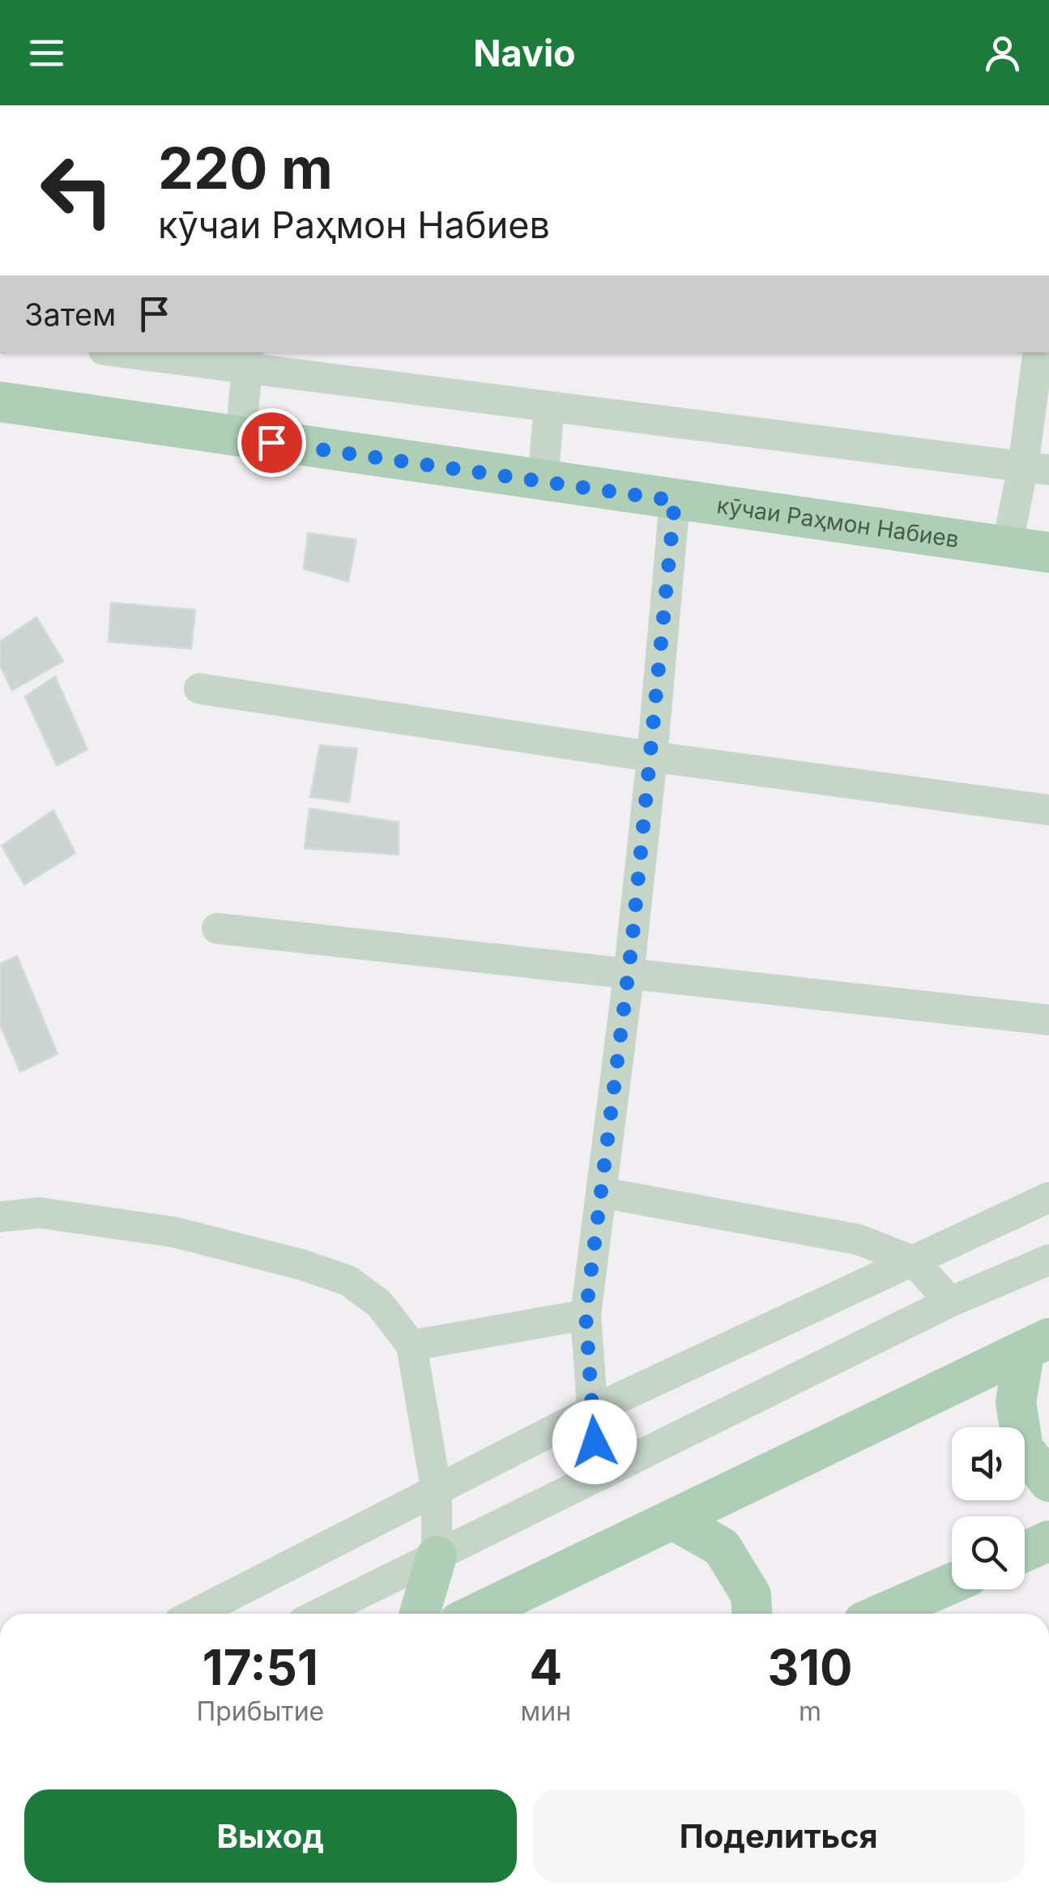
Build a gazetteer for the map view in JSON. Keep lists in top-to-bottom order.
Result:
{
  "streets": {
    "main road": ["кӯчаи Раҳмон Набиев"]
  },
  "page": {
    "header": "Navio",
    "turn": ["220 m", "кӯчаи Раҳмон Набиев"],
    "then": "Затем",
    "eta": [
      "17:51",
      "Прибытие",
      "4",
      "мин",
      "310",
      "m"
    ],
    "buttons": ["Выход", "Поделиться"]
  }
}
